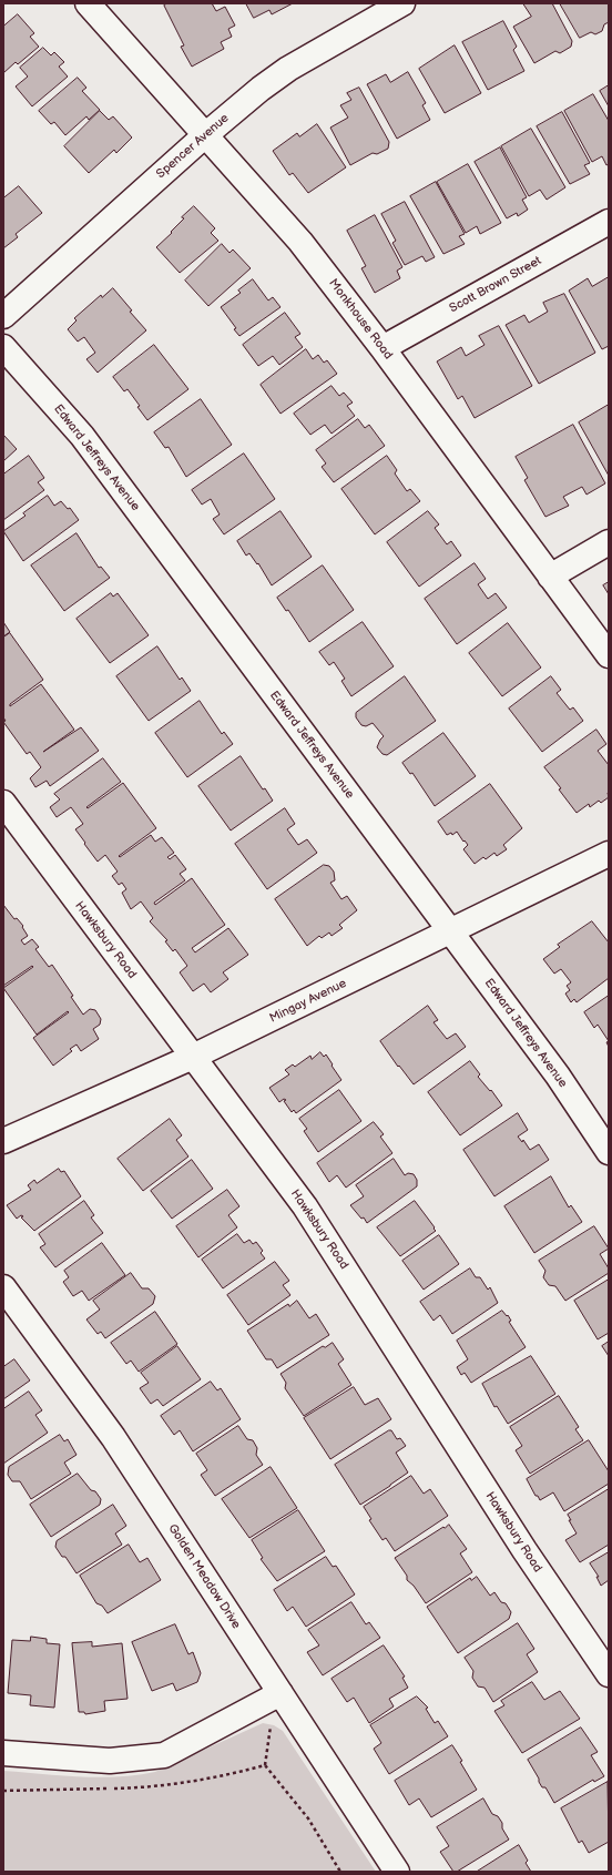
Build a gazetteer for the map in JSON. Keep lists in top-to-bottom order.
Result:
{
  "streets": {
    "street": [
      "Spencer Avenue",
      "Scott Brown Street",
      "Monkhouse Road",
      "Edward Jeffreys Avenue",
      "Hawksbury Road",
      "Mingay Avenue",
      "Golden Meadow Drive"
    ]
  },
  "crossings": [
    ["Spencer Avenue", "Monkhouse Road"],
    ["Scott Brown Street", "Monkhouse Road"],
    ["Edward Jeffreys Avenue", "Mingay Avenue"],
    ["Hawksbury Road", "Mingay Avenue"]
  ]
}
